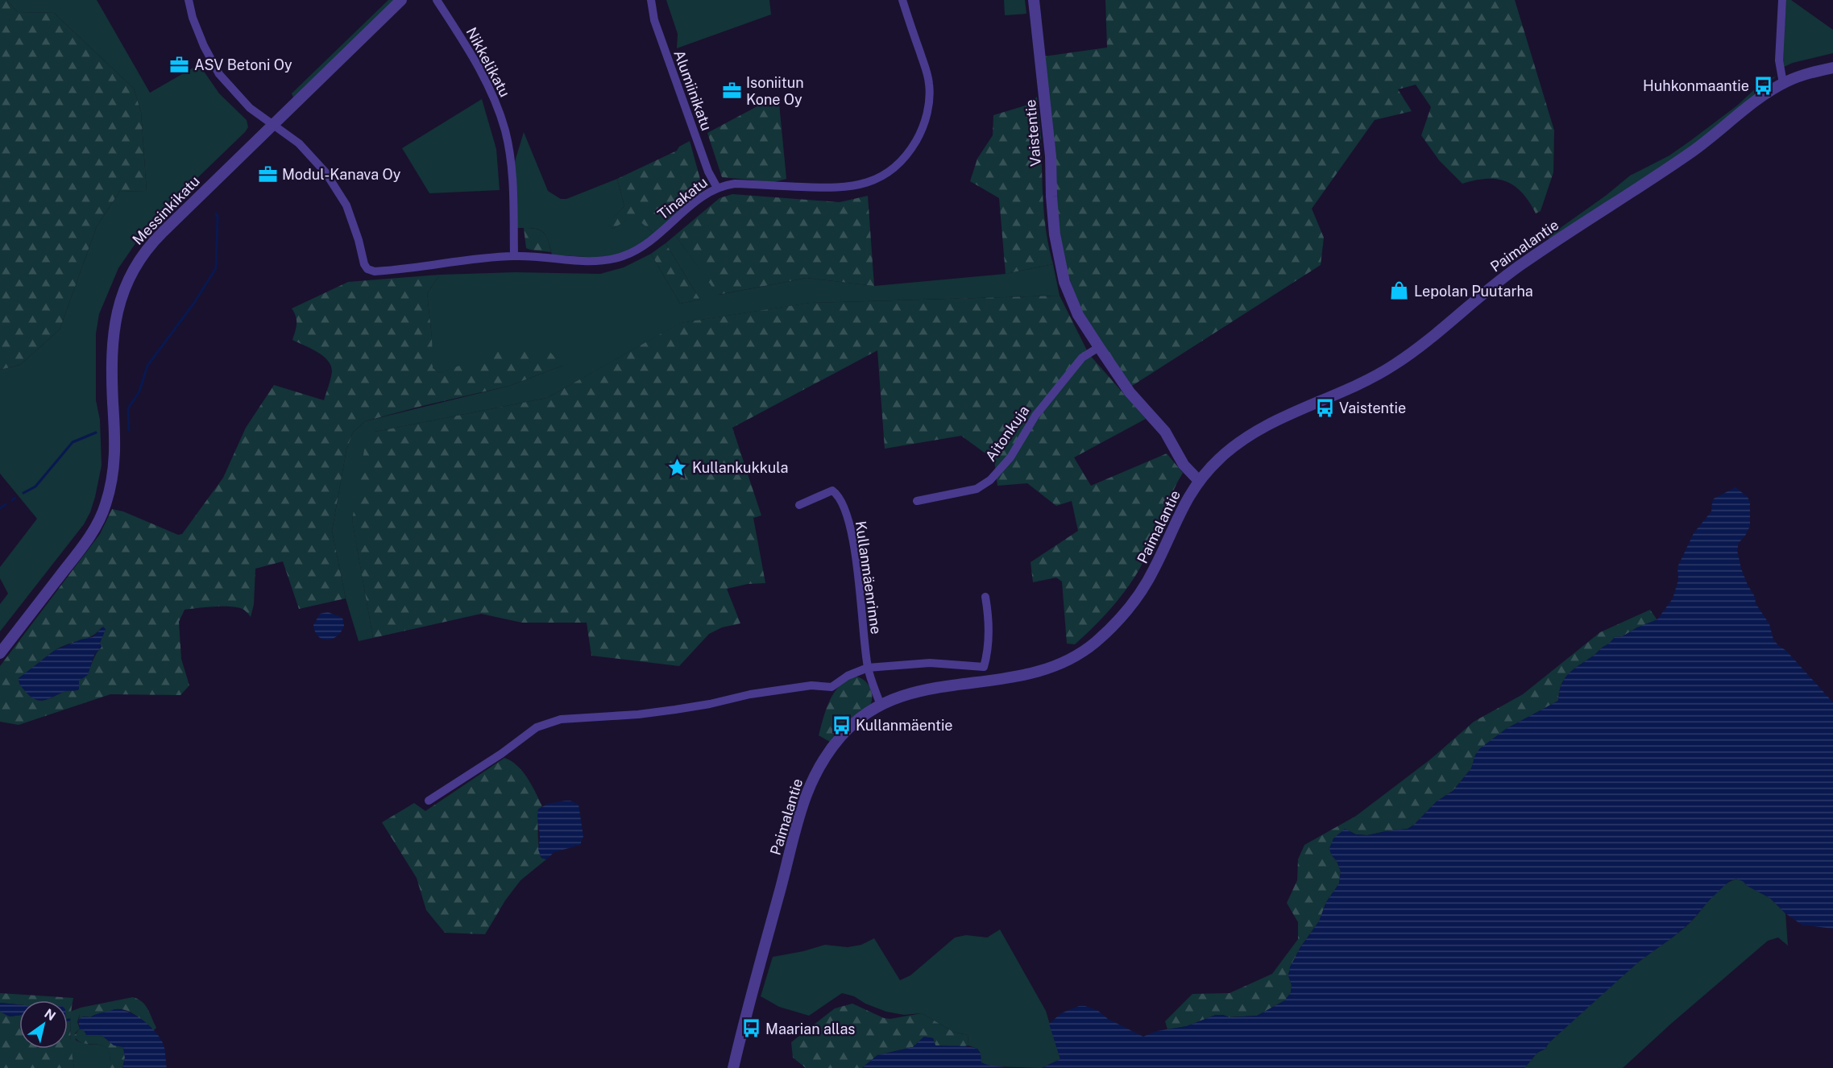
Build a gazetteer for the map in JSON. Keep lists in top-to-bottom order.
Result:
{
  "streets": {
    "street": [
      "Nikkelikatu",
      "Alumiinikatu",
      "Vaistentie",
      "Tinakatu",
      "Messinkikatu",
      "Paimalantie",
      "Aitonkuja",
      "Kullanmäenrinne"
    ]
  },
  "crossings": [
    ["Nikkelikatu", "Tinakatu"],
    ["Alumiinikatu", "Tinakatu"],
    ["Vaistentie", "Paimalantie"],
    ["Vaistentie", "Aitonkuja"],
    ["Tinakatu", "Messinkikatu"],
    ["Paimalantie", "Kullanmäenrinne"]
  ],
  "places": {
    "office": ["ASV Betoni Oy", "Isoniitun Kone Oy", "Modul-Kanava Oy"],
    "bus stop": [
      "Huhkonmaantie",
      "Vaistentie",
      "Kullanmäentie",
      "Maarian allas"
    ],
    "shop": ["Lepolan Puutarha"],
    "place": ["Kullankukkula"]
  },
  "north": "top right"
}
